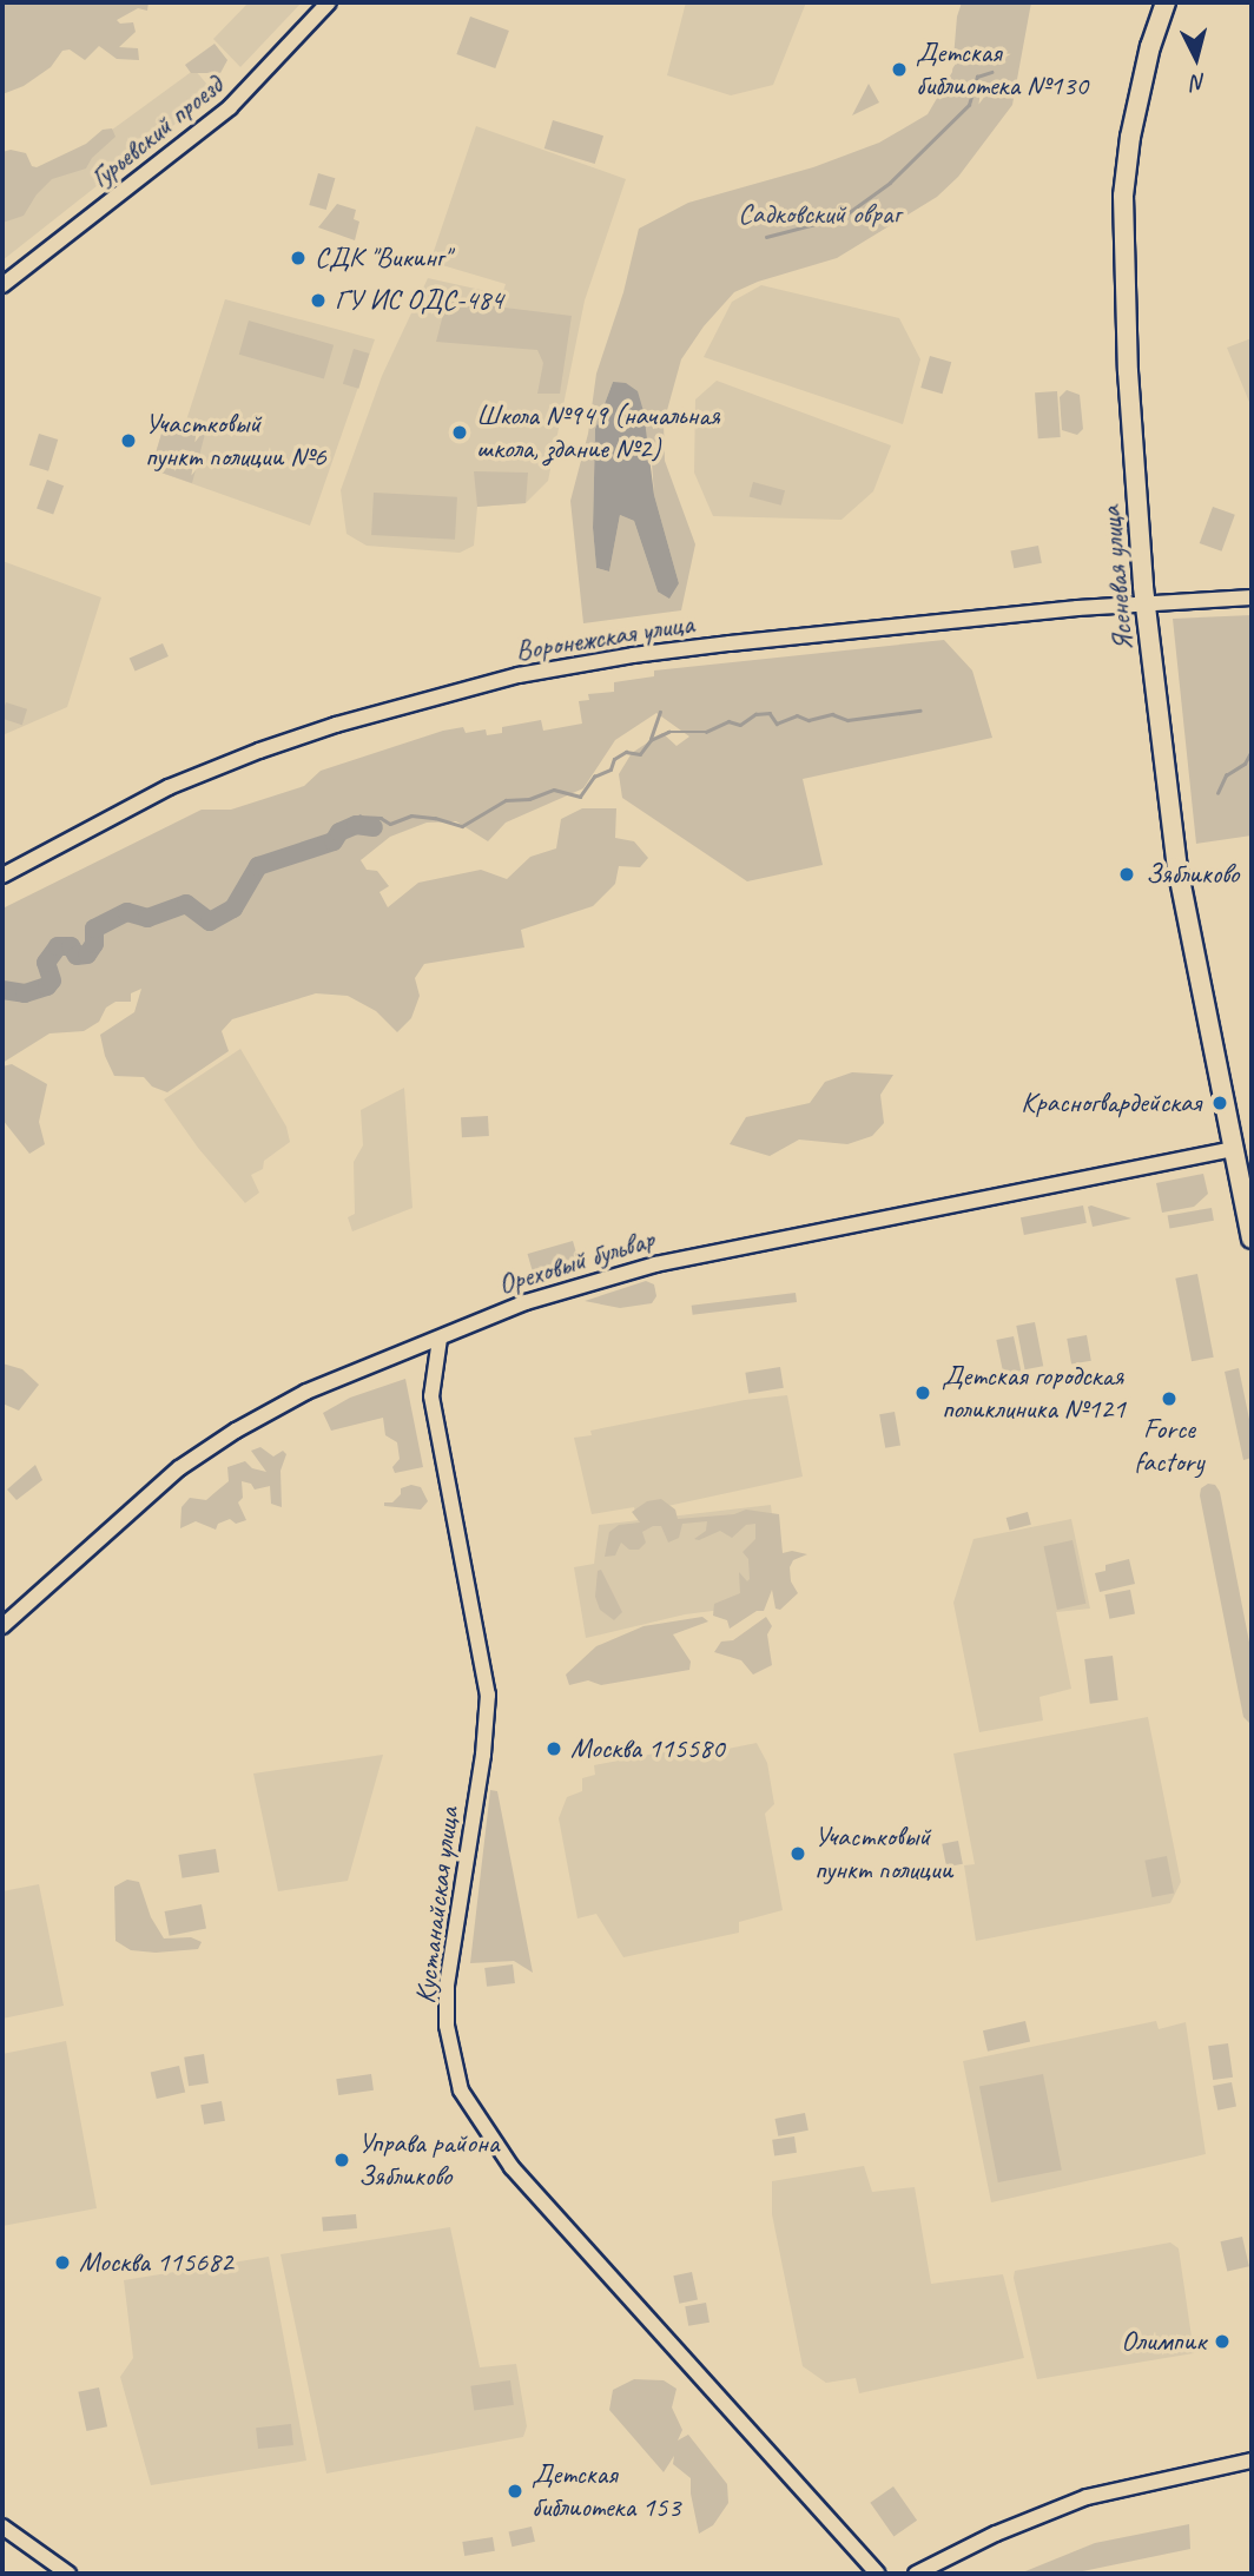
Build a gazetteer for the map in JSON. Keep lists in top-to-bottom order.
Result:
{
  "streets": {
    "main road": ["Ясеневая улица", "Ореховый бульвар"],
    "street": ["Гурьевский проезд", "Воронежская улица", "Кустанайская улица"]
  },
  "crossings": [
    ["Ясеневая улица", "Воронежская улица"],
    ["Ясеневая улица", "Ореховый бульвар"],
    ["Ореховый бульвар", "Кустанайская улица"]
  ],
  "parks": ["Садковский овраг"],
  "places": [
    "Детская библиотека №130",
    "СДК \"Викинг\"",
    "ГУ ИС ОДС-484",
    "Школа №949 (начальная школа, здание №2)",
    "Участковый пункт полиции №6",
    "Зябликово",
    "Красногвардейская",
    "Детская городская поликлиника №121",
    "Force factory",
    "Москва 115580",
    "Участковый пункт полиции",
    "Управа района Зябликово",
    "Москва 115682",
    "Олимпик",
    "Детская библиотека 153"
  ],
  "north": "bottom"
}
